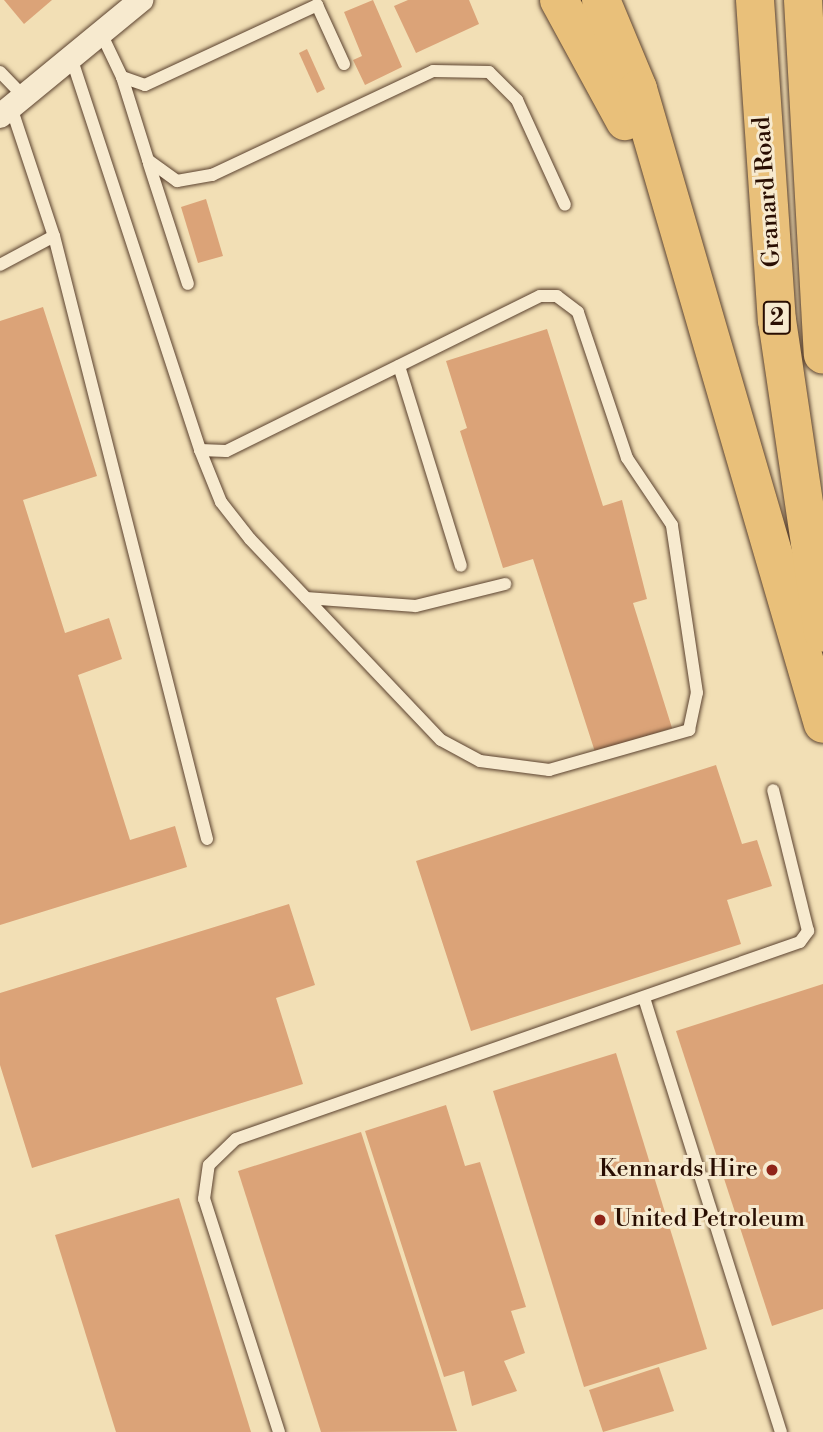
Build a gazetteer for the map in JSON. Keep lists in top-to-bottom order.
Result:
{
  "streets": {
    "highway": ["Granard Road", "2"]
  },
  "places": ["Kennards Hire", "United Petroleum"]
}
